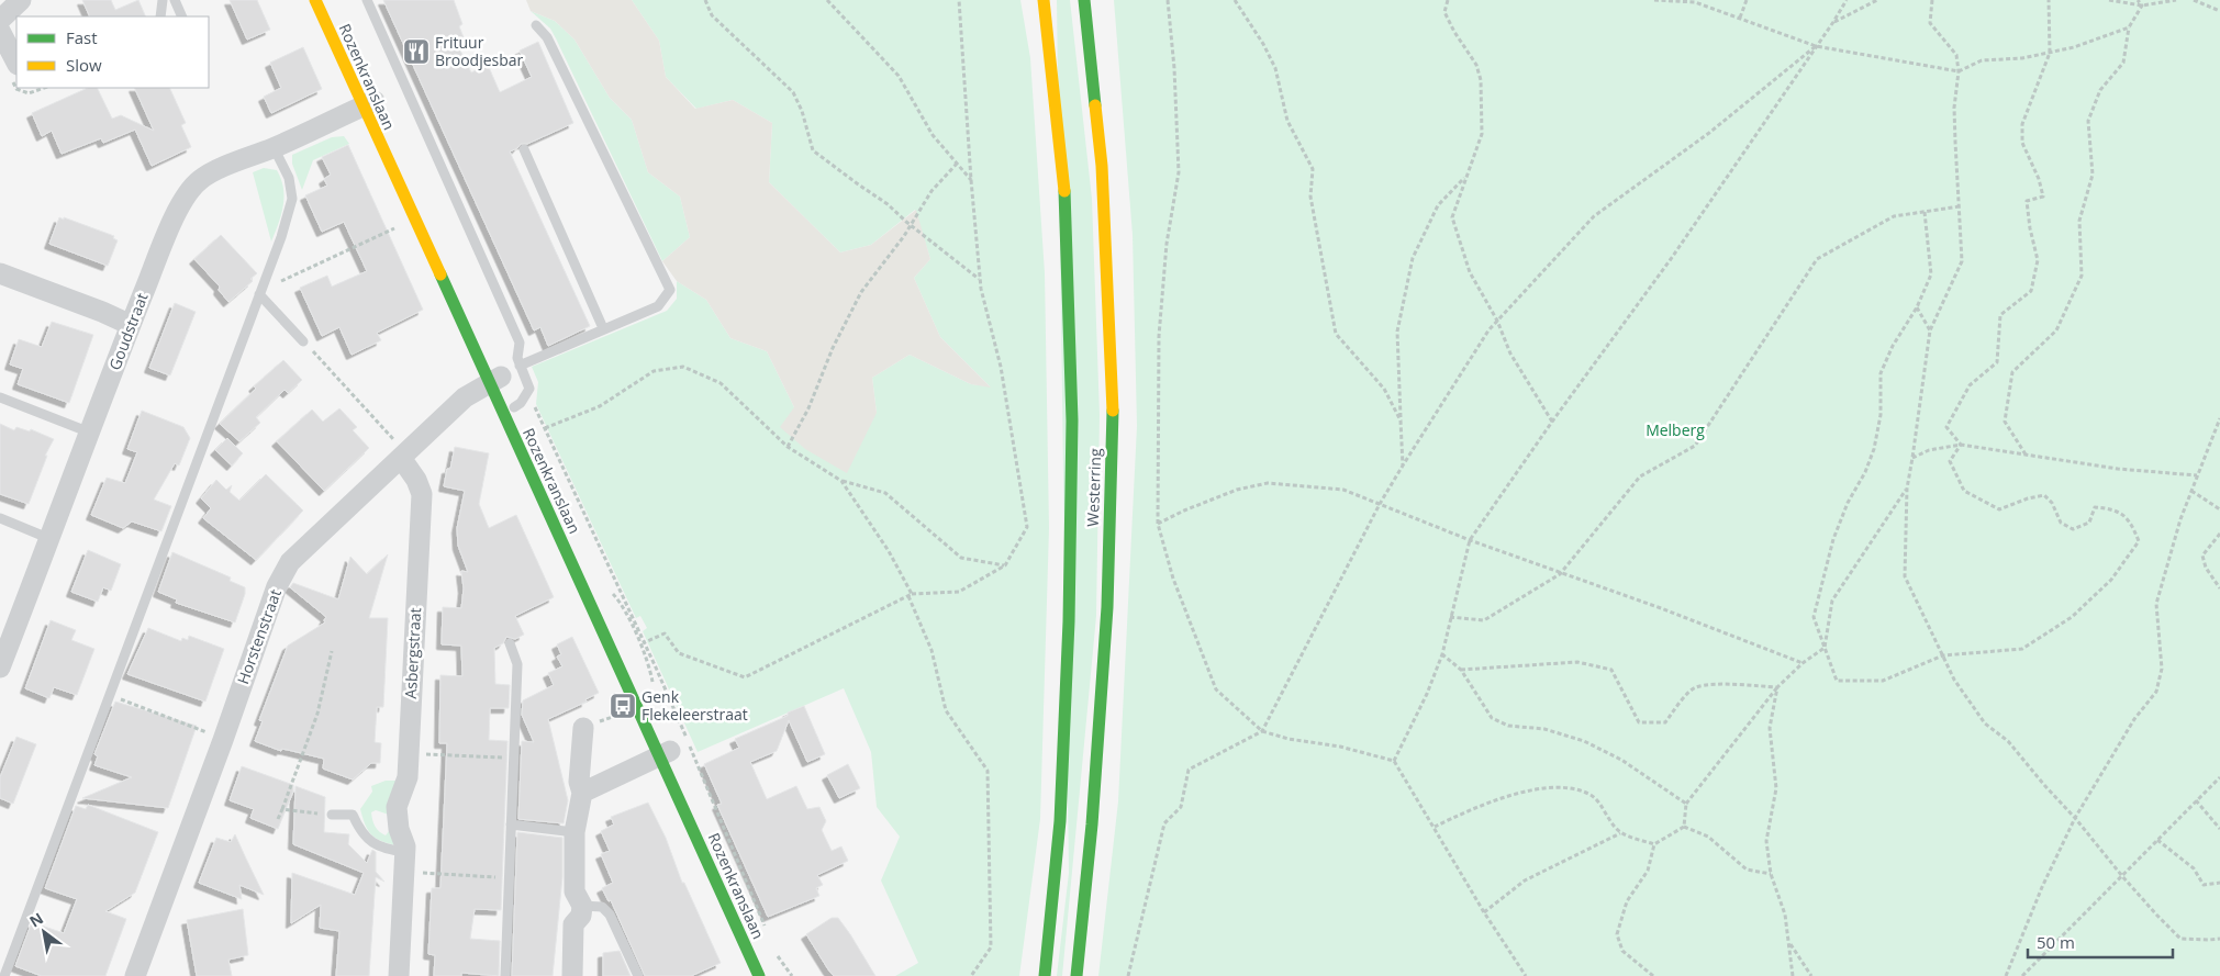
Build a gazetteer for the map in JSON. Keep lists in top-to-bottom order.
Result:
{
  "streets": {
    "main road": ["Rozenkranslaan", "Westerring"],
    "street": ["Goudstraat", "Horstenstraat", "Asbergstraat"]
  },
  "crossings": [
    ["Rozenkranslaan", "Goudstraat"],
    ["Rozenkranslaan", "Horstenstraat"],
    ["Horstenstraat", "Asbergstraat"]
  ],
  "parks": ["Melberg"],
  "places": {
    "restaurant": ["Frituur Broodjesbar"],
    "bus stop": ["Genk Flekeleerstraat"]
  },
  "legend": ["Fast", "Slow"],
  "scale_bar": "50 m",
  "north": "top left"
}
